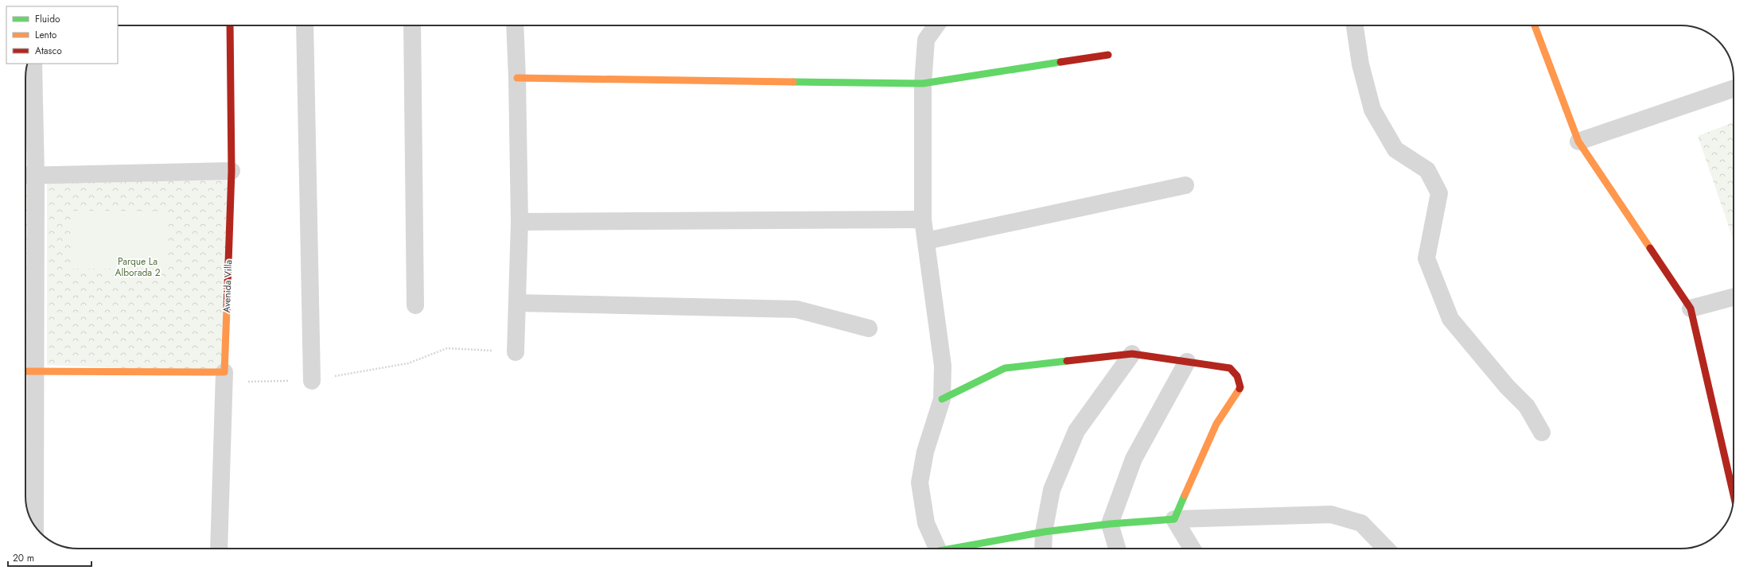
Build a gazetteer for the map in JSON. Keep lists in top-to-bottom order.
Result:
{
  "streets": {
    "street": ["Avenida Villa"]
  },
  "parks": ["Parque La Alborada 2"],
  "legend": ["Fluido", "Lento", "Atasco"],
  "scale_bar": "20 m"
}
